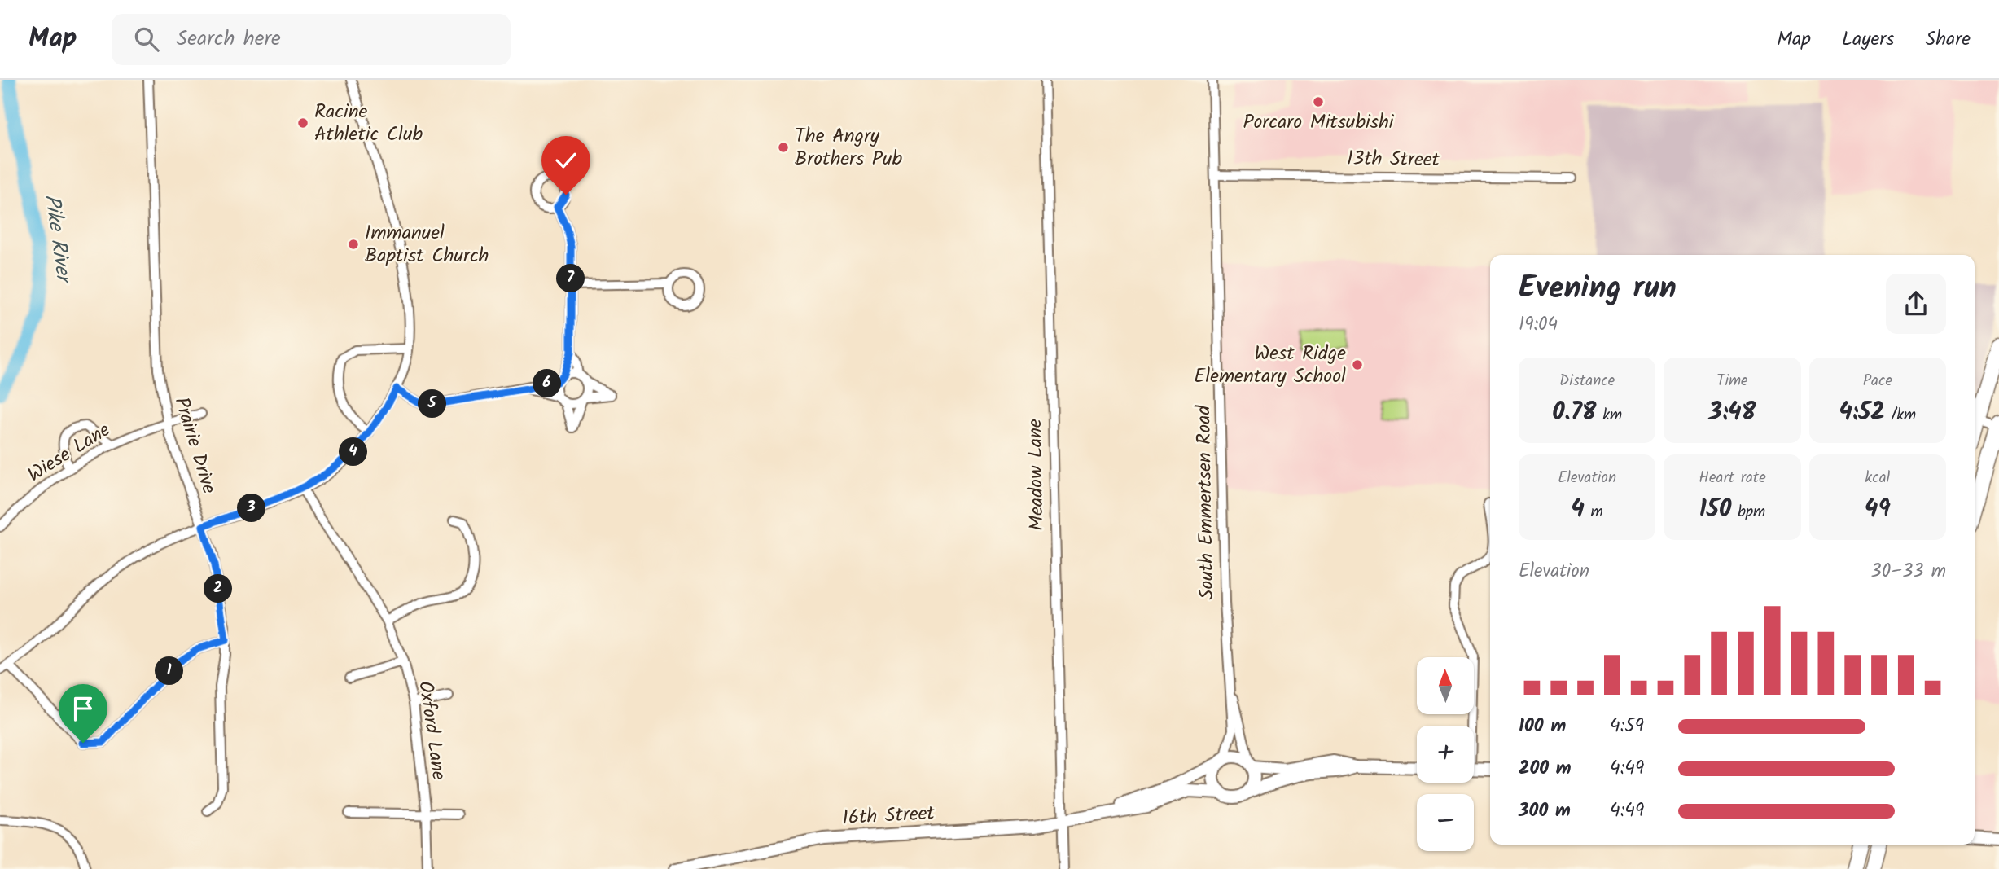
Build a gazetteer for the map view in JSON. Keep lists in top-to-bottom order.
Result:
{
  "streets": {
    "street": [
      "13th Street",
      "Prairie Drive",
      "Wiese Lane",
      "Meadow Lane",
      "South Emmertsen Road",
      "Oxford Lane",
      "16th Street"
    ]
  },
  "crossings": [
    ["13th Street", "South Emmertsen Road"],
    ["Prairie Drive", "Wiese Lane"],
    ["Meadow Lane", "16th Street"],
    ["South Emmertsen Road", "16th Street"]
  ],
  "water": ["Pike River"],
  "places": [
    "Porcaro Mitsubishi",
    "Racine Athletic Club",
    "The Angry Brothers Pub",
    "Immanuel Baptist Church",
    "West Ridge Elementary School"
  ],
  "north": "top",
  "page": {
    "header": "Map",
    "search": "Search here",
    "nav": ["Map", "Layers", "Share"],
    "heading": ["Evening run", "19:04"],
    "pins": [
      "7",
      "6",
      "5",
      "4",
      "3",
      "2",
      "1"
    ],
    "stats": [
      ["Distance", "0.78 km"],
      ["Time", "3:48"],
      ["Pace", "4:52 /km"],
      ["Elevation", "4 m"],
      ["Heart rate", "150 bpm"],
      ["kcal", "49"]
    ],
    "chart": ["Elevation", "30–33 m"],
    "map_buttons": ["+", "−"],
    "list": [
      {
        "name": "100 m",
        "note": "4:59"
      },
      {
        "name": "200 m",
        "note": "4:49"
      },
      {
        "name": "300 m",
        "note": "4:49"
      }
    ]
  }
}
